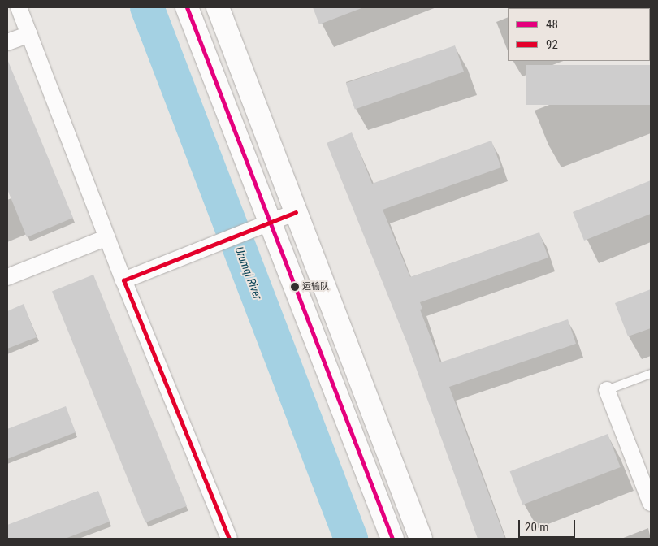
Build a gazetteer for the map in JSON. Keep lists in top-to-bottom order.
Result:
{
  "water": ["Urumqi River"],
  "places": ["运输队"],
  "lines": ["transit line 48", "transit line 92"],
  "legend": ["48", "92"],
  "scale_bar": "20 m"
}
